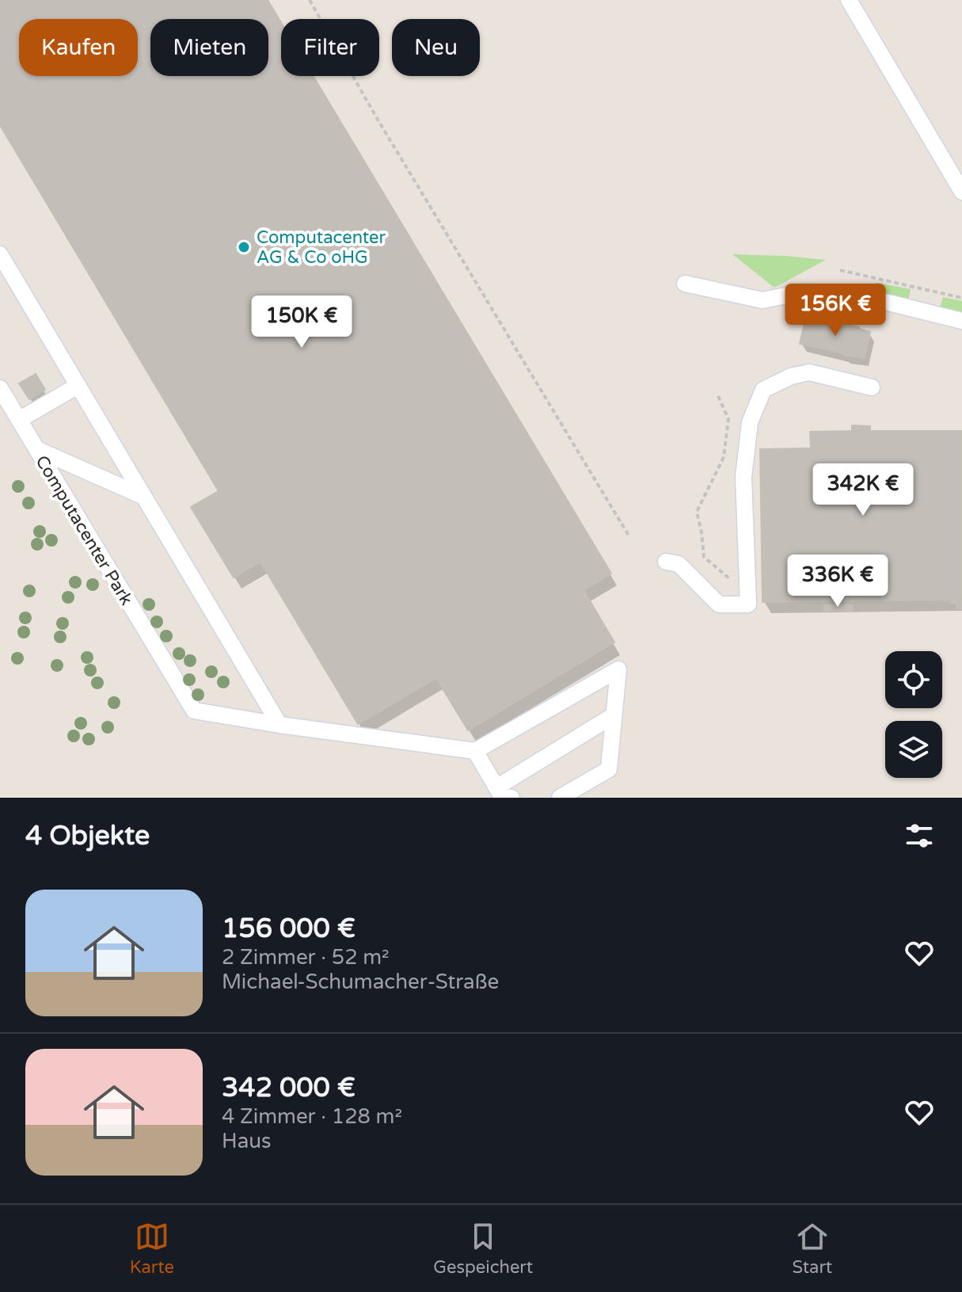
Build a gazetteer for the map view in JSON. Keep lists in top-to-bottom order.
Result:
{
  "streets": {
    "street": ["Computacenter Park"]
  },
  "places": ["Computacenter AG & Co oHG"],
  "page": {
    "chip": [
      "Kaufen",
      "Mieten",
      "Filter",
      "Neu"
    ],
    "price": [
      "156K €",
      "150K €",
      "342K €",
      "336K €"
    ],
    "heading": "4 Objekte",
    "list": [
      {
        "name": "156 000 €",
        "note": "2 Zimmer · 52 m² · Michael-Schumacher-Straße"
      },
      {
        "name": "342 000 €",
        "note": "4 Zimmer · 128 m² · Haus"
      }
    ],
    "tabs": ["Karte", "Gespeichert", "Start"]
  }
}
